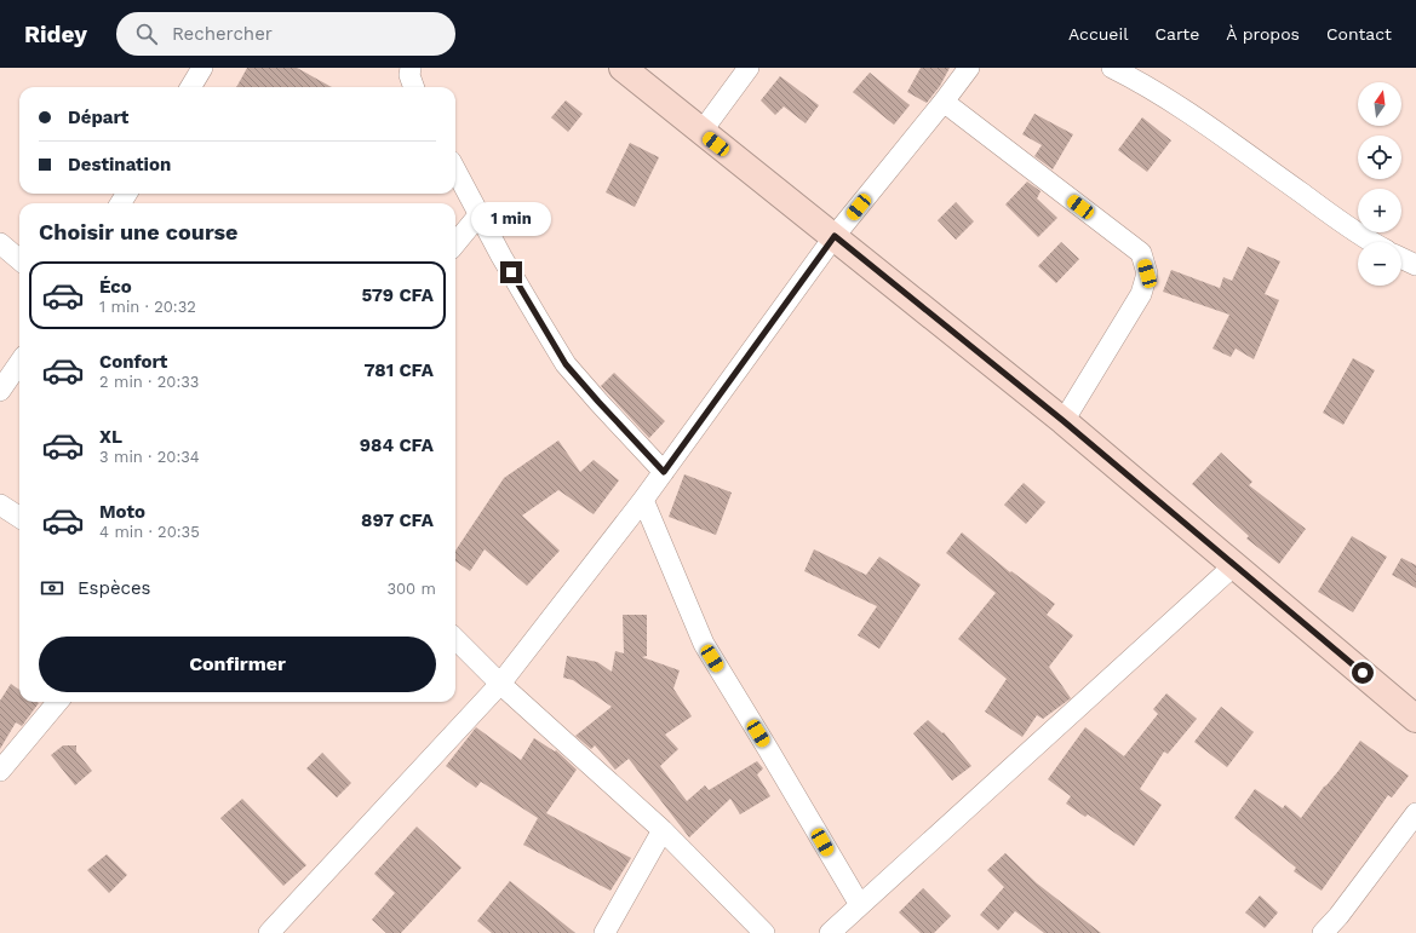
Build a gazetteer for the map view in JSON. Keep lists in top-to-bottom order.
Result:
{
  "north": "top",
  "page": {
    "header": "Ridey",
    "search": "Rechercher",
    "nav": [
      "Accueil",
      "Carte",
      "À propos",
      "Contact"
    ],
    "map_buttons": ["+", "−"],
    "banner": ["Départ", "Destination"],
    "bubble": "1 min",
    "heading": "Choisir une course",
    "list": [
      {
        "name": "Éco",
        "note": "1 min · 20:32",
        "value": "579 CFA"
      },
      {
        "name": "Confort",
        "note": "2 min · 20:33",
        "value": "781 CFA"
      },
      {
        "name": "XL",
        "note": "3 min · 20:34",
        "value": "984 CFA"
      },
      {
        "name": "Moto",
        "note": "4 min · 20:35",
        "value": "897 CFA"
      }
    ],
    "pay": ["Espèces", "300 m"],
    "buttons": "Confirmer"
  }
}
